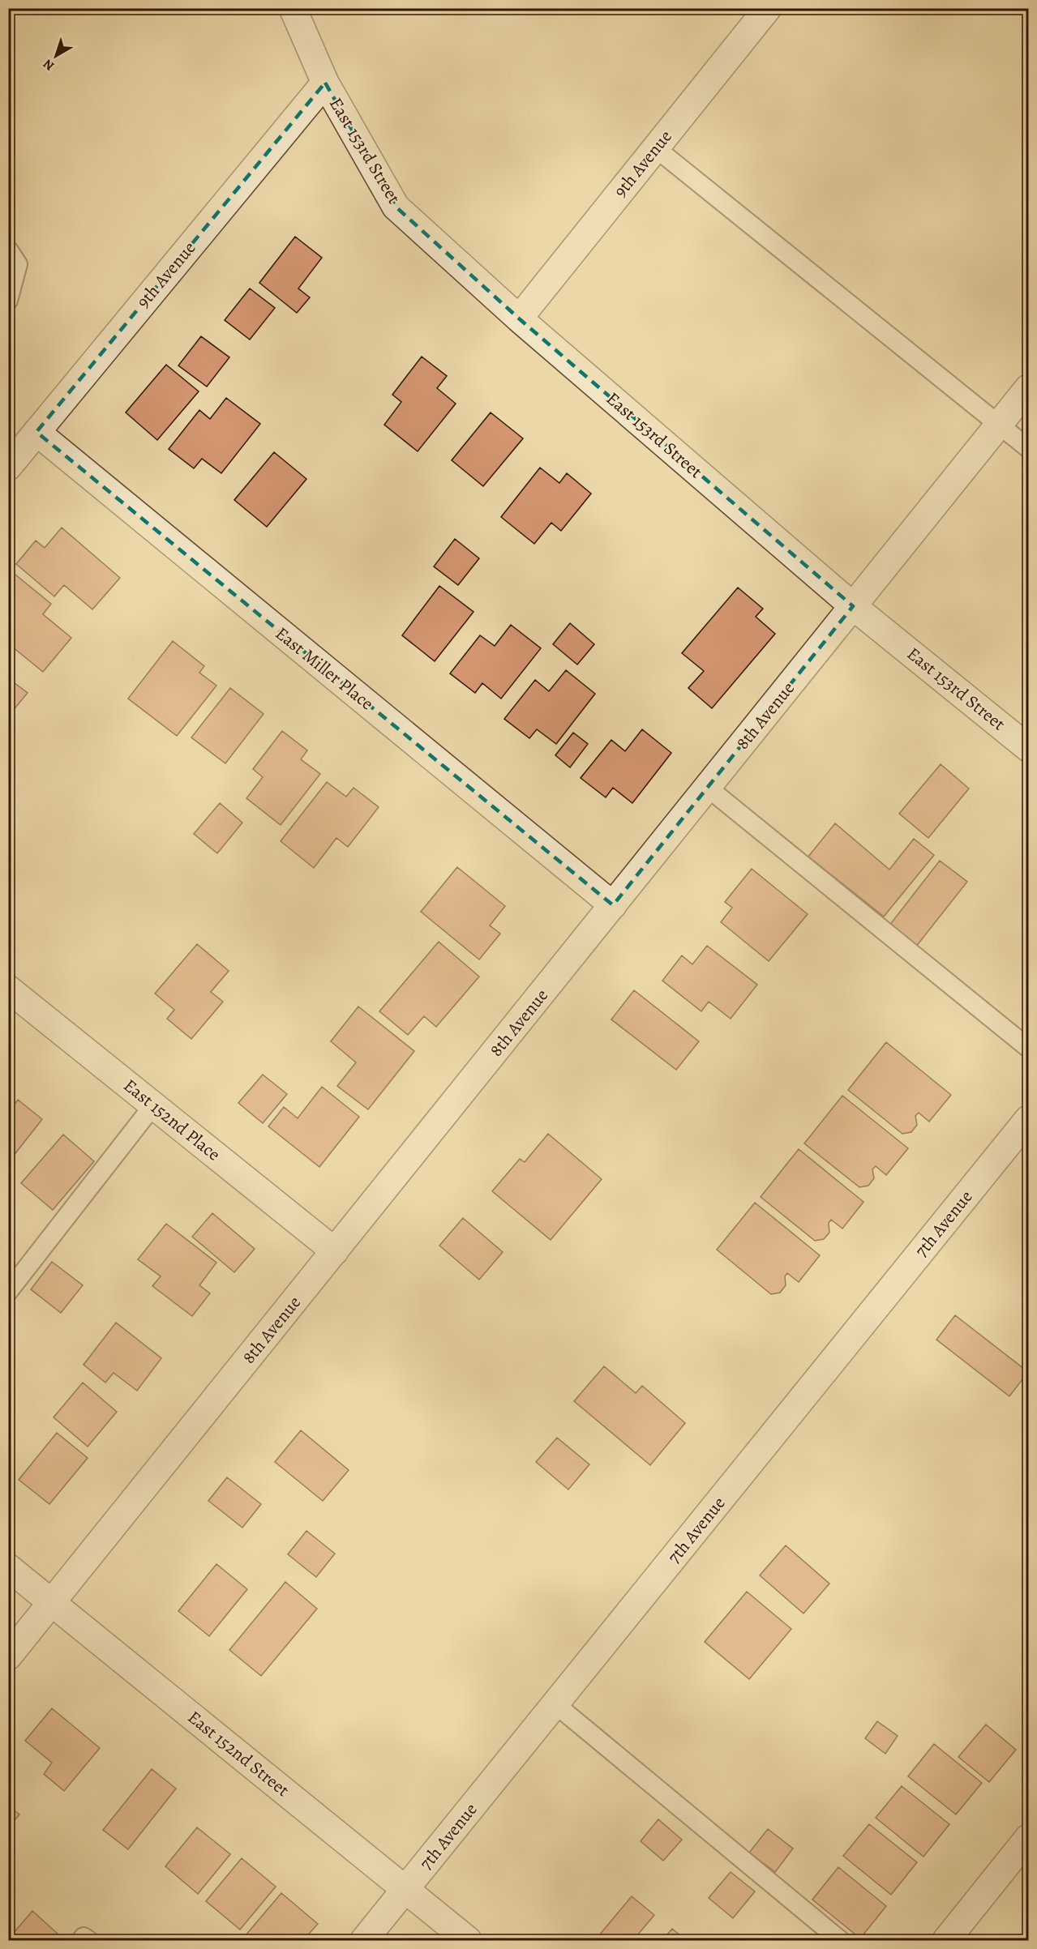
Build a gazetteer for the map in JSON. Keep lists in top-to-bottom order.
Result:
{
  "streets": {
    "street": [
      "East 153rd Street",
      "9th Avenue",
      "East Miller Place",
      "8th Avenue",
      "East 152nd Place",
      "7th Avenue",
      "East 152nd Street"
    ]
  },
  "crossings": [
    ["East 153rd Street", "9th Avenue"],
    ["East 153rd Street", "8th Avenue"],
    ["9th Avenue", "East Miller Place"],
    ["East Miller Place", "8th Avenue"],
    ["8th Avenue", "East 152nd Place"],
    ["8th Avenue", "East 152nd Street"],
    ["7th Avenue", "East 152nd Street"]
  ],
  "north": "bottom left"
}
